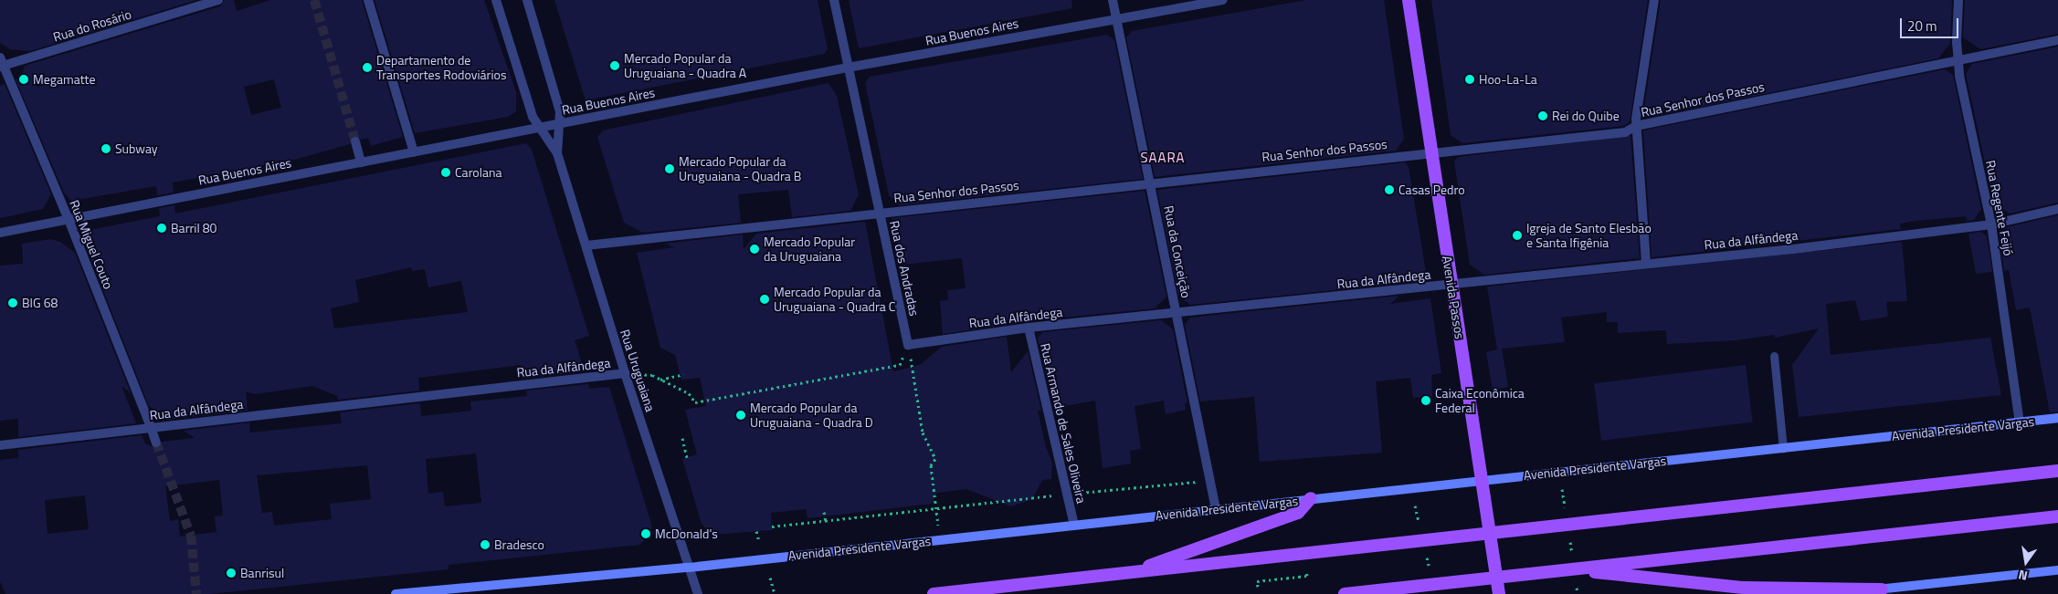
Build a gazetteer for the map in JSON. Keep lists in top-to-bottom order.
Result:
{
  "streets": {
    "main road": ["Avenida Passos", "Avenida Presidente Vargas"],
    "street": [
      "Rua do Rosário",
      "Rua Buenos Aires",
      "Rua Senhor dos Passos",
      "Rua Regente Feijó",
      "Rua da Alfândega",
      "Rua Miguel Couto",
      "Rua da Conceição",
      "Rua dos Andradas",
      "Rua Uruguaiana",
      "Rua Armando de Sales Oliveira"
    ]
  },
  "crossings": [
    ["Rua do Rosário", "Rua Miguel Couto"],
    ["Rua Buenos Aires", "Rua Miguel Couto"],
    ["Rua Buenos Aires", "Rua da Conceição"],
    ["Rua Buenos Aires", "Rua dos Andradas"],
    ["Rua Buenos Aires", "Rua Uruguaiana"],
    ["Rua Senhor dos Passos", "Rua Regente Feijó"],
    ["Rua Senhor dos Passos", "Rua da Conceição"],
    ["Rua Senhor dos Passos", "Rua dos Andradas"],
    ["Rua Senhor dos Passos", "Avenida Passos"],
    ["Rua Senhor dos Passos", "Rua Uruguaiana"],
    ["Rua Regente Feijó", "Rua da Alfândega"],
    ["Rua Regente Feijó", "Avenida Presidente Vargas"],
    ["Rua da Alfândega", "Rua Miguel Couto"],
    ["Rua da Alfândega", "Rua da Conceição"],
    ["Rua da Alfândega", "Rua dos Andradas"],
    ["Rua da Alfândega", "Avenida Passos"],
    ["Rua da Alfândega", "Rua Uruguaiana"],
    ["Rua da Alfândega", "Rua Armando de Sales Oliveira"],
    ["Rua da Conceição", "Avenida Presidente Vargas"],
    ["Avenida Passos", "Avenida Presidente Vargas"],
    ["Rua Uruguaiana", "Avenida Presidente Vargas"],
    ["Rua Armando de Sales Oliveira", "Avenida Presidente Vargas"]
  ],
  "districts": ["SAARA"],
  "places": [
    "Mercado Popular da Uruguaiana - Quadra A",
    "Departamento de Transportes Rodoviários",
    "Megamatte",
    "Hoo-La-La",
    "Rei do Quibe",
    "Subway",
    "Mercado Popular da Uruguaiana - Quadra B",
    "Carolana",
    "Casas Pedro",
    "Barril 80",
    "Igreja de Santo Elesbão e Santa Ifigênia",
    "Mercado Popular da Uruguaiana",
    "Mercado Popular da Uruguaiana - Quadra C",
    "BIG 68",
    "Caixa Econômica Federal",
    "Mercado Popular da Uruguaiana - Quadra D",
    "McDonald's",
    "Bradesco",
    "Banrisul"
  ],
  "scale_bar": "20 m",
  "north": "bottom"
}
